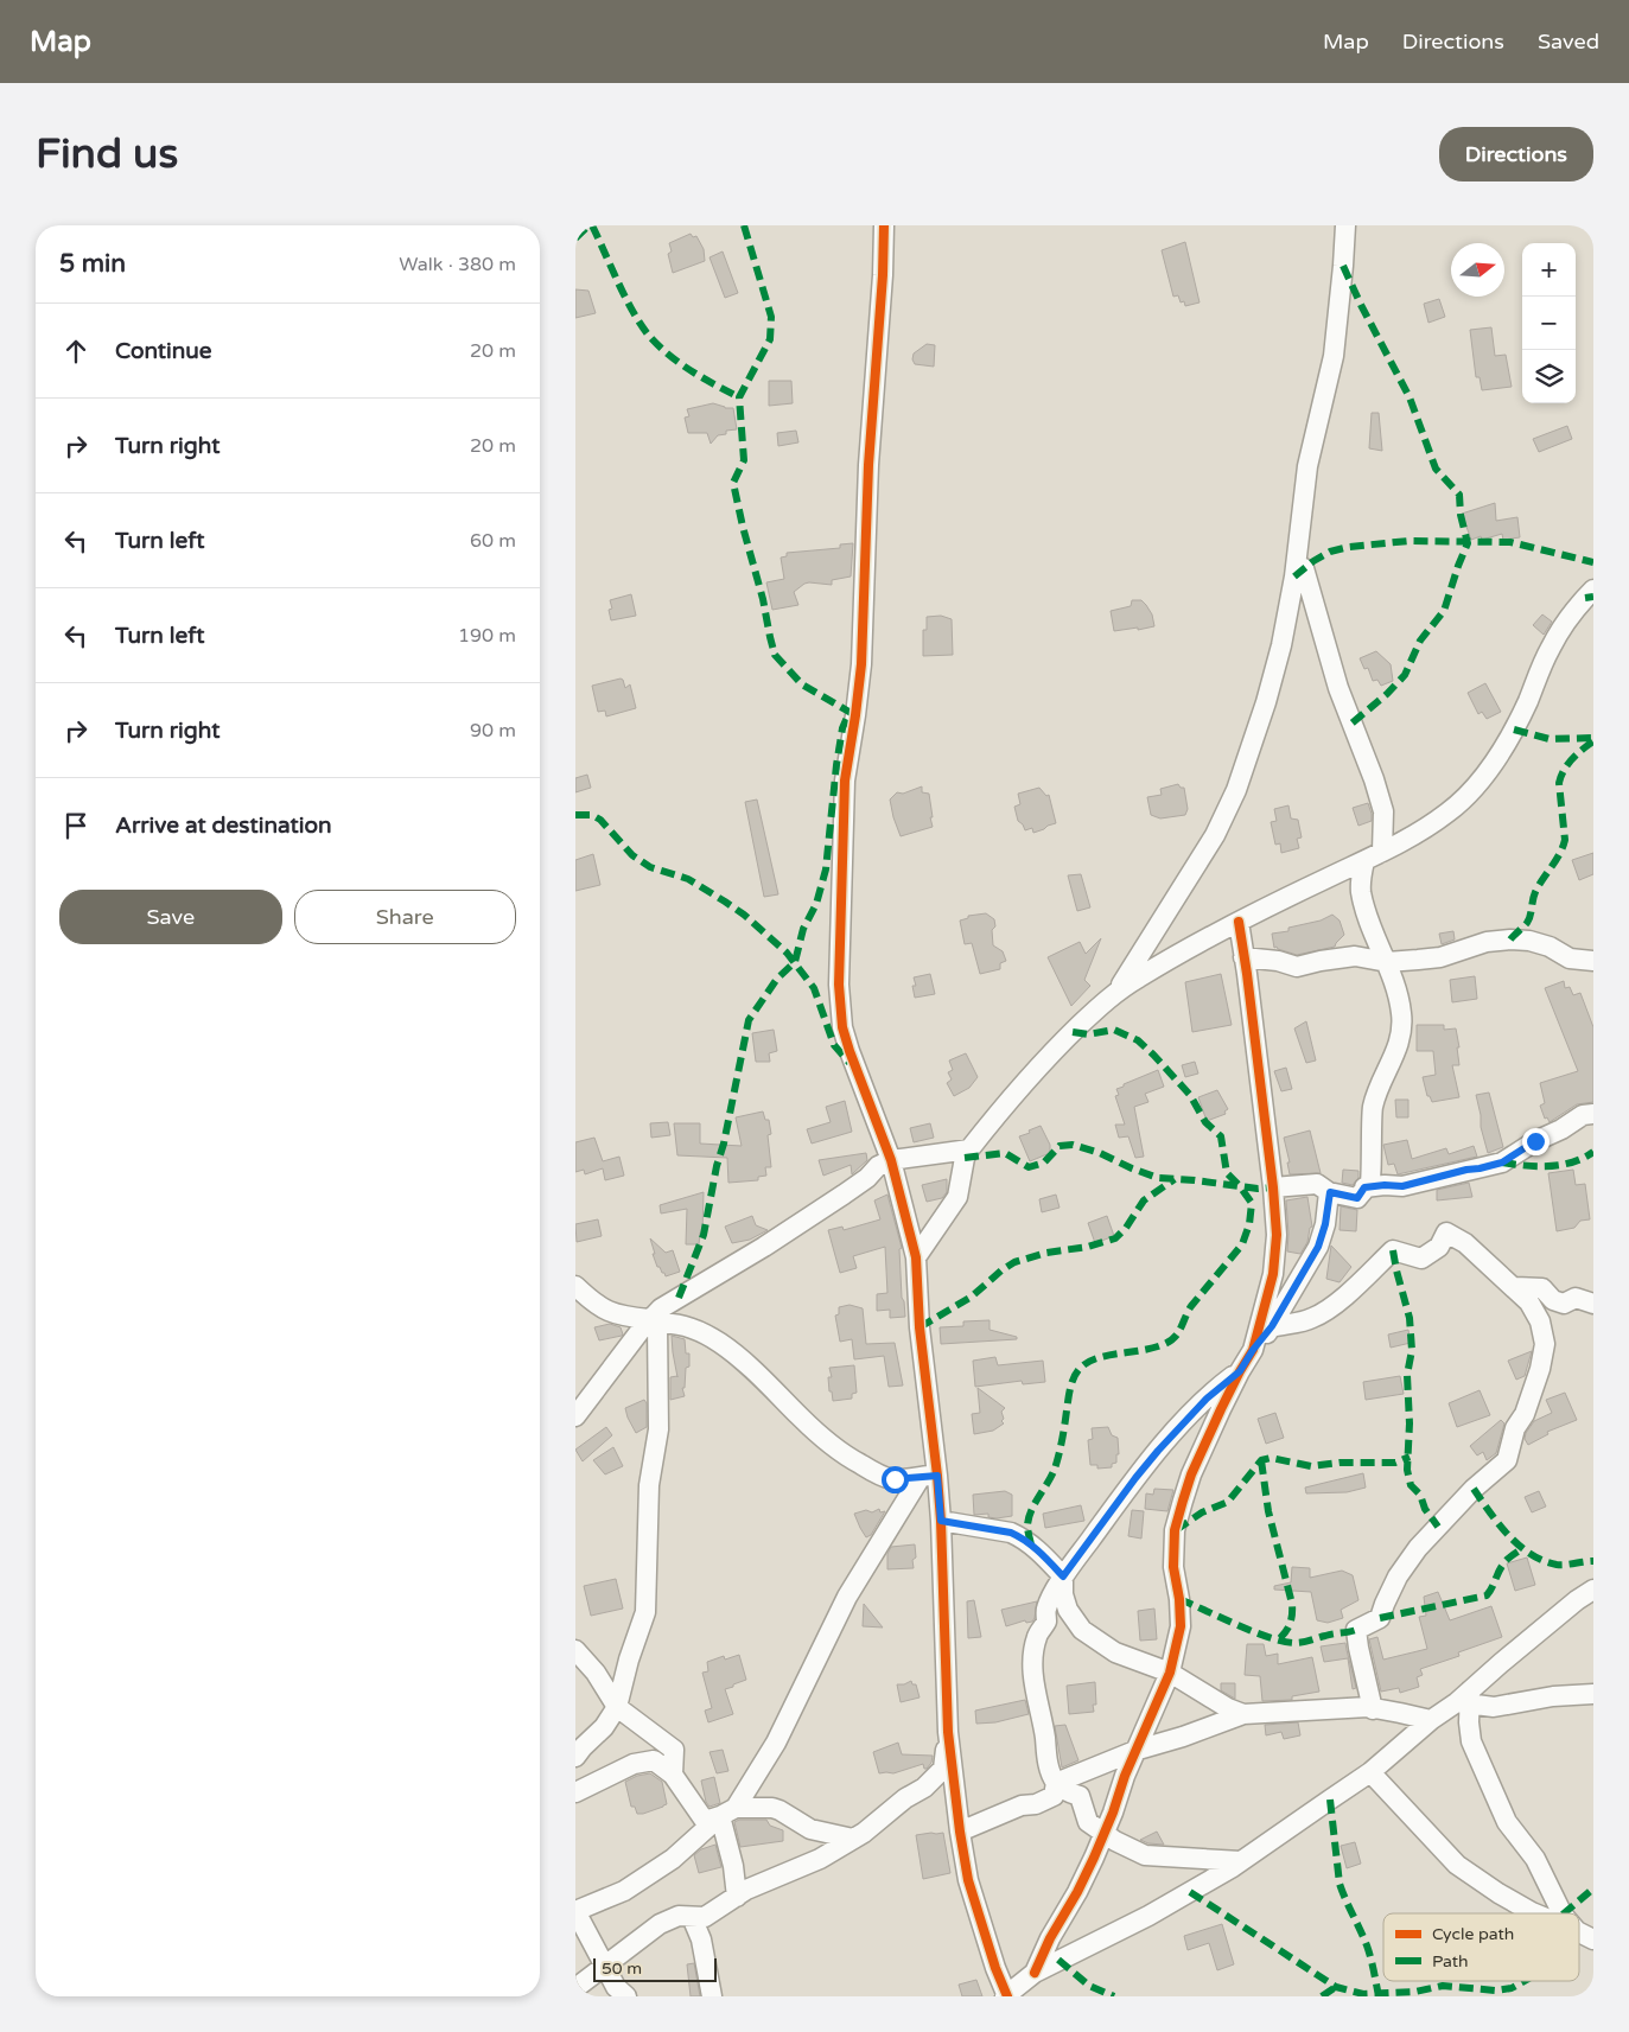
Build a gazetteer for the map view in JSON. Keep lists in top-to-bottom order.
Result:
{
  "legend": ["Cycle path", "Path"],
  "scale_bar": "50 m",
  "north": "right",
  "page": {
    "header": "Map",
    "nav": ["Map", "Directions", "Saved"],
    "buttons": [
      "Directions",
      ["Save", "Share"]
    ],
    "title": "Find us",
    "heading": ["5 min", "Walk · 380 m"],
    "map_buttons": ["+", "−"],
    "list": [
      ["Continue", "20 m"],
      ["Turn right", "20 m"],
      ["Turn left", "60 m"],
      ["Turn left", "190 m"],
      ["Turn right", "90 m"],
      "Arrive at destination"
    ],
    "scale": "50 m"
  }
}
